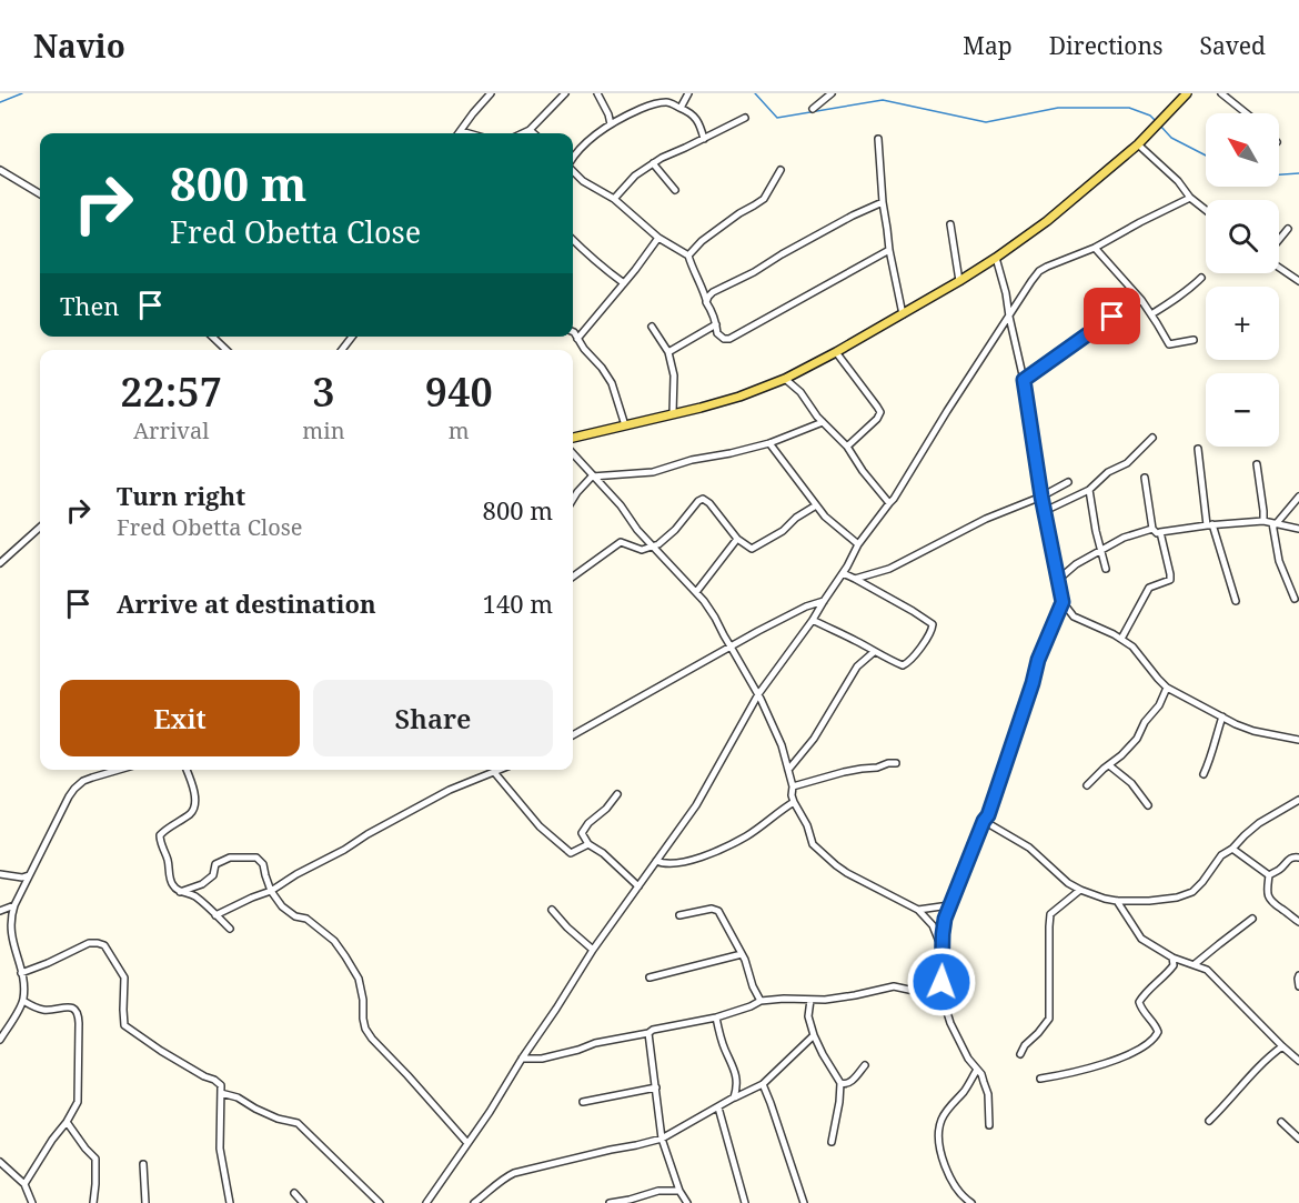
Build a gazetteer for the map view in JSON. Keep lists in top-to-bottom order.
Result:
{
  "north": "top left",
  "page": {
    "header": "Navio",
    "nav": ["Map", "Directions", "Saved"],
    "map_buttons": ["+", "−"],
    "turn": ["800 m", "Fred Obetta Close"],
    "then": "Then",
    "eta": [
      "22:57",
      "Arrival",
      "3",
      "min",
      "940",
      "m"
    ],
    "list": [
      {
        "name": "Turn right",
        "note": "Fred Obetta Close",
        "value": "800 m"
      },
      {
        "name": "Arrive at destination",
        "value": "140 m"
      }
    ],
    "buttons": ["Exit", "Share"]
  }
}
